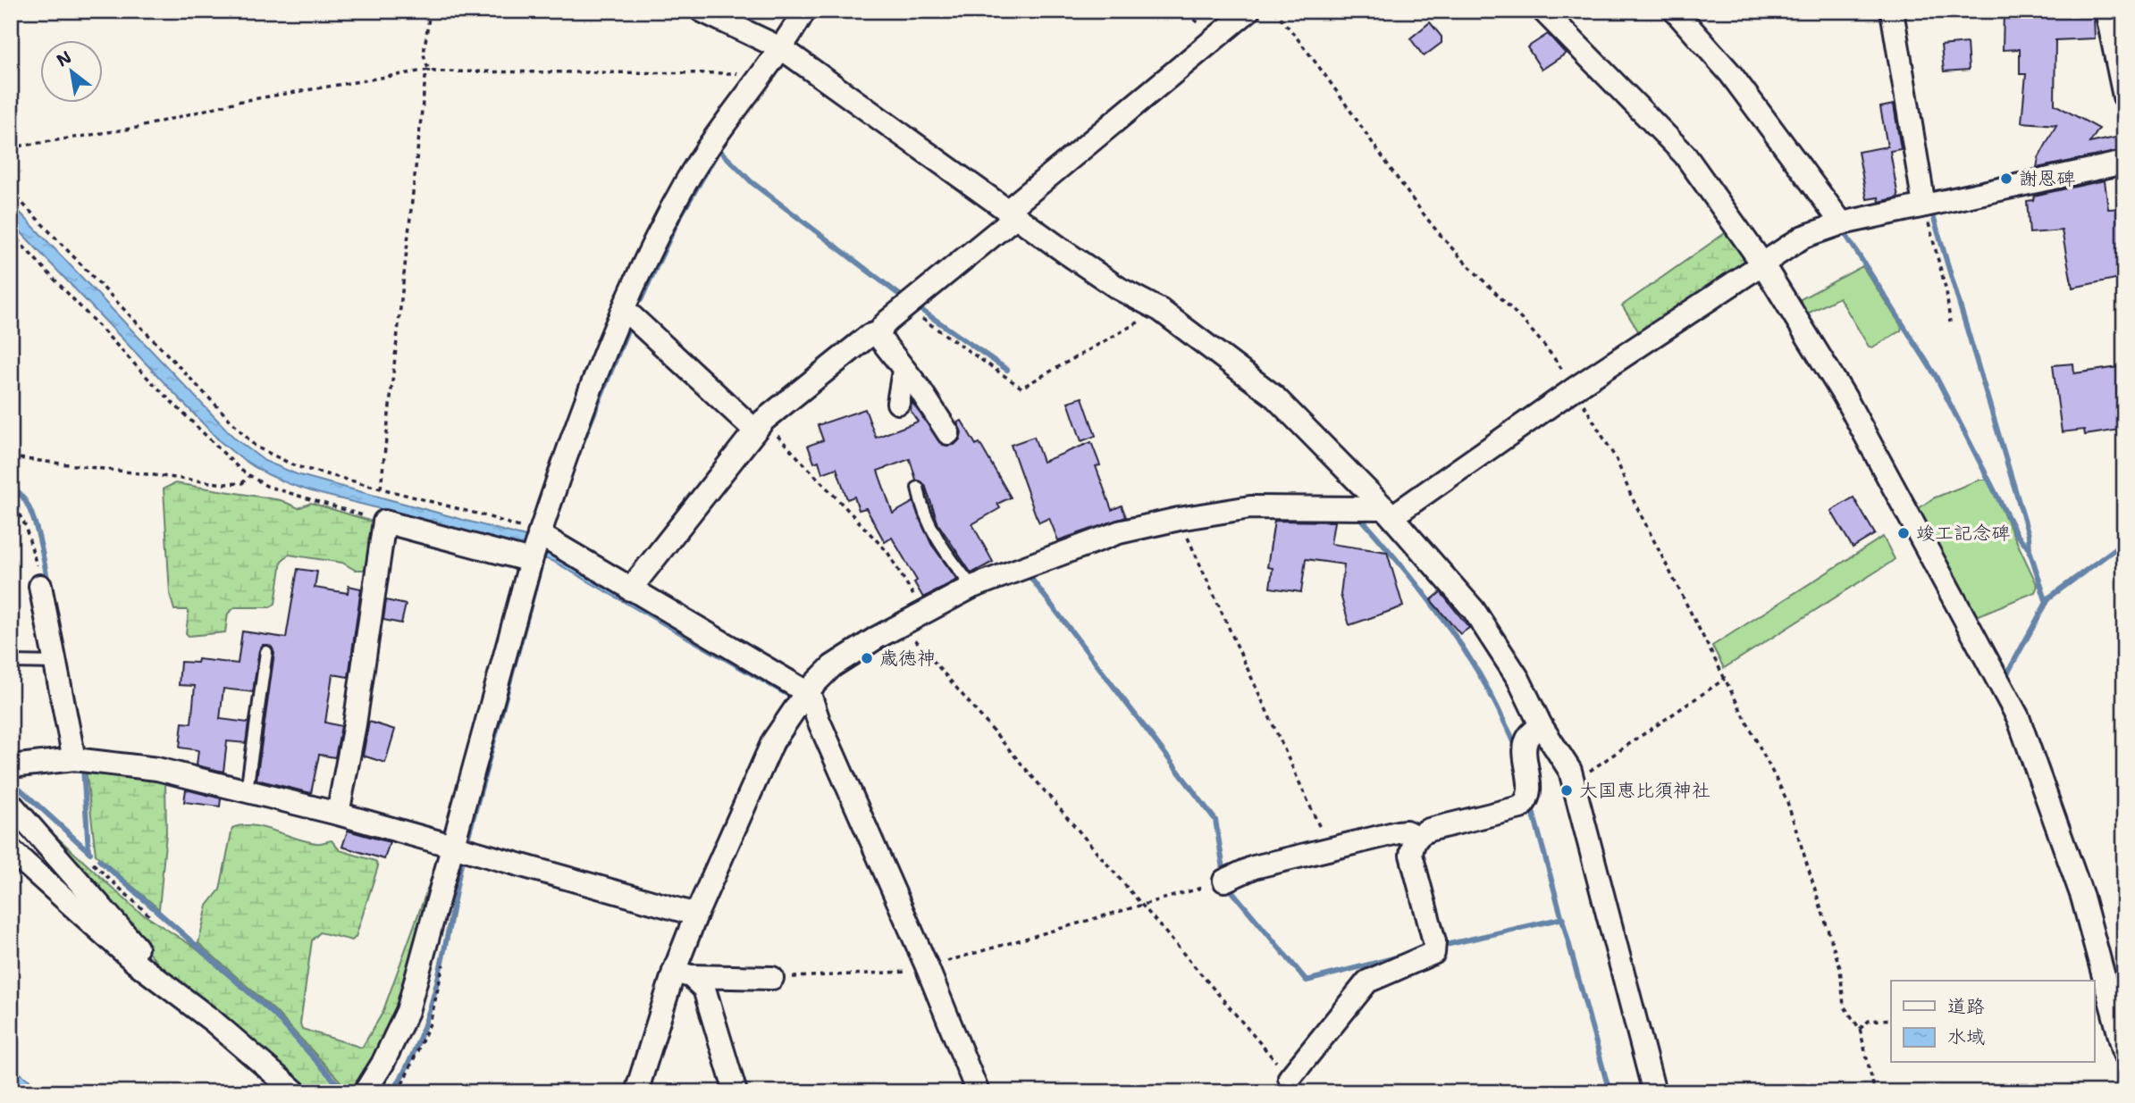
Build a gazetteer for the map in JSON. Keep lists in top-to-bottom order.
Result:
{
  "places": [
    "謝恩碑",
    "竣工記念碑",
    "歳徳神",
    "大国恵比須神社"
  ],
  "legend": ["道路", "水域"],
  "north": "top left"
}
